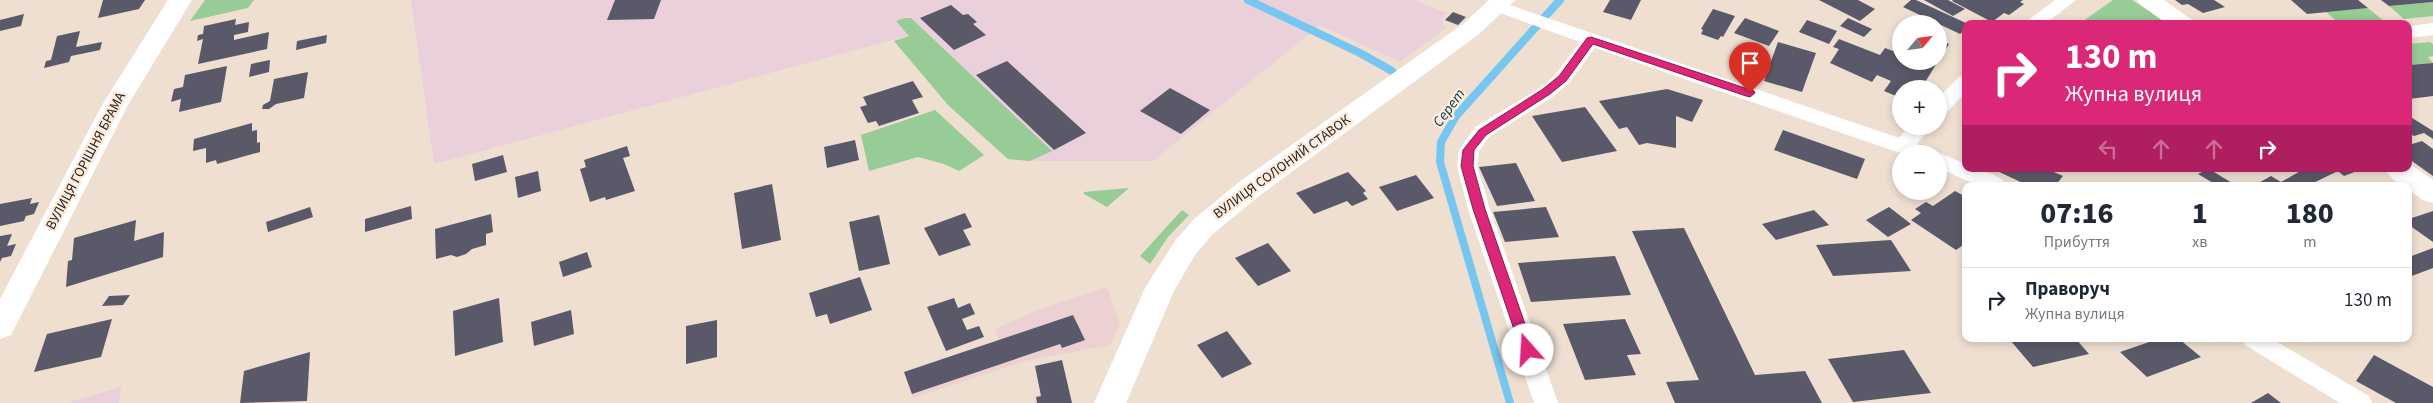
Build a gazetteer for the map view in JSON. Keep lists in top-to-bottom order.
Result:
{
  "streets": {
    "street": ["ВУЛИЦЯ ГОРІШНЯ БРАМА", "ВУЛИЦЯ СОЛОНИЙ СТАВОК"]
  },
  "water": ["Серет"],
  "north": "top right",
  "page": {
    "map_buttons": ["+", "−"],
    "turn": ["130 m", "Жупна вулиця"],
    "eta": [
      "07:16",
      "Прибуття",
      "1",
      "хв",
      "180",
      "m"
    ],
    "list": [
      {
        "name": "Праворуч",
        "note": "Жупна вулиця",
        "value": "130 m"
      }
    ]
  }
}
